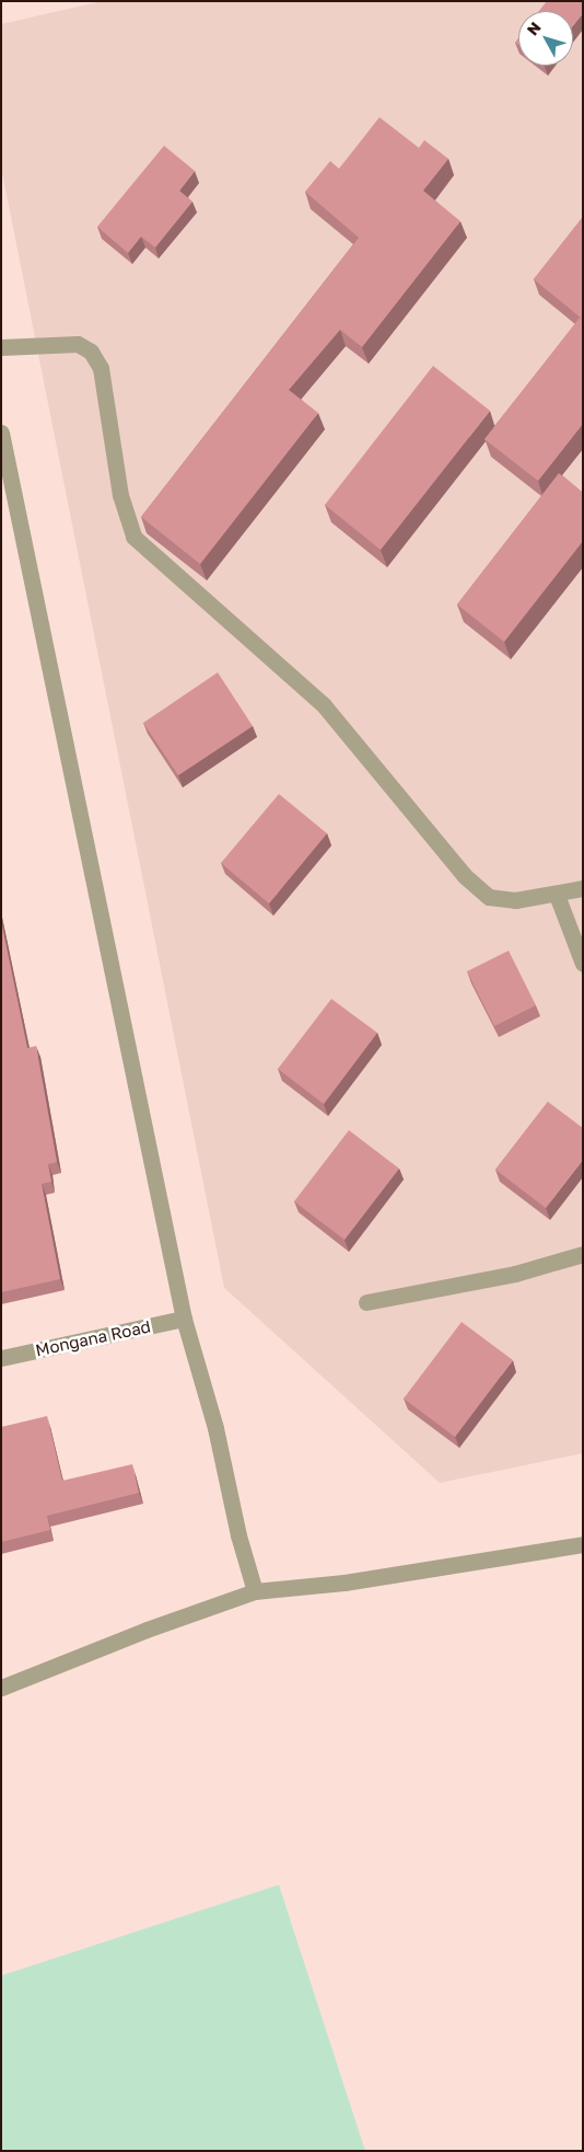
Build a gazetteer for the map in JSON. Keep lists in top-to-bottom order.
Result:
{
  "streets": {
    "street": ["Mongana Road"]
  },
  "north": "top left"
}
